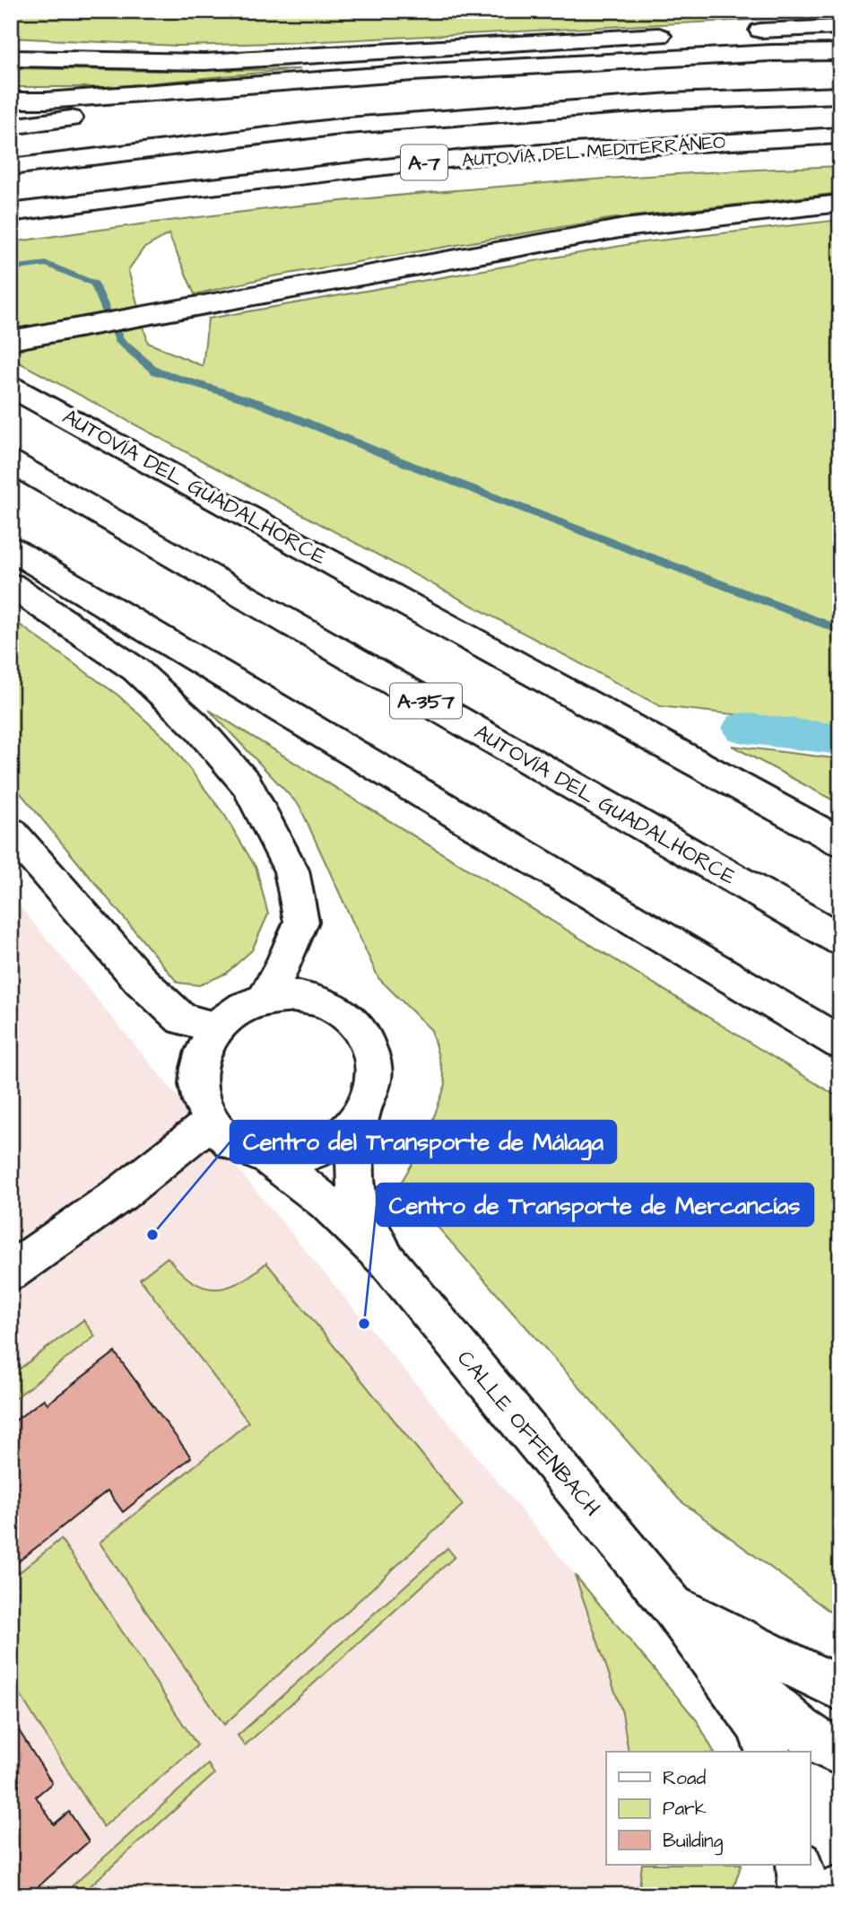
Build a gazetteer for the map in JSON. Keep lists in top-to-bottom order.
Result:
{
  "streets": {
    "main road": [
      "AUTOVÍA DEL MEDITERRÁNEO",
      "A-7",
      "AUTOVÍA DEL GUADALHORCE",
      "A-357",
      "CALLE OFFENBACH"
    ]
  },
  "places": ["Centro del Transporte de Málaga", "Centro de Transporte de Mercancías"],
  "legend": ["Road", "Park", "Building"]
}
